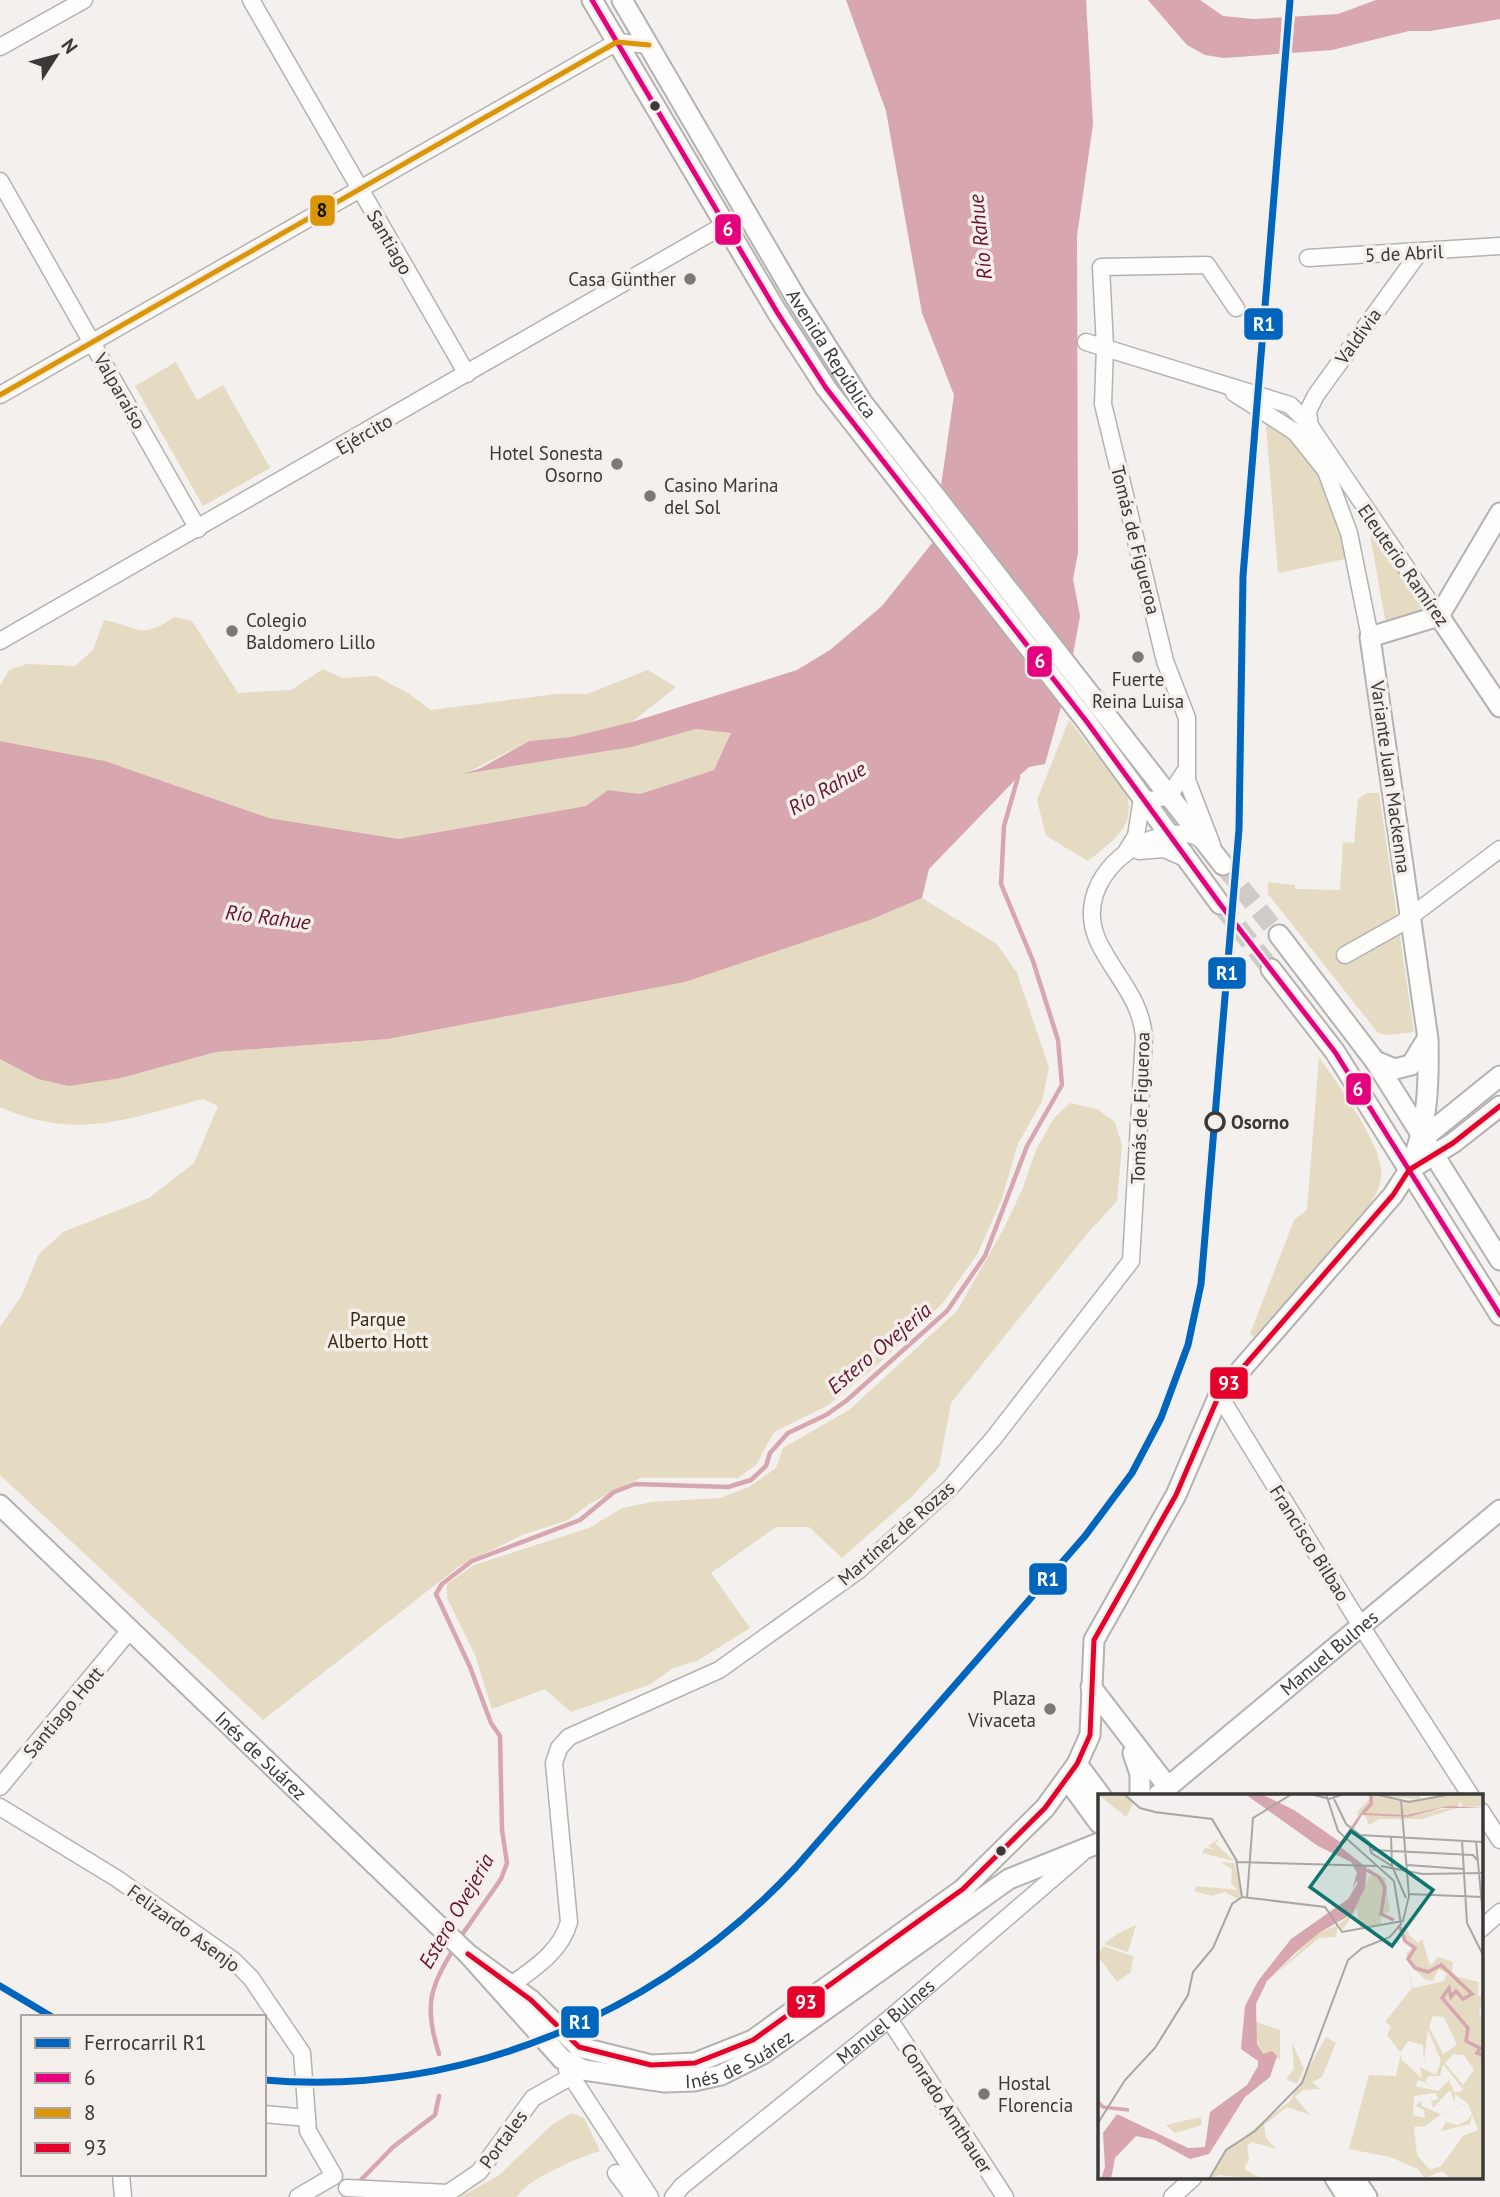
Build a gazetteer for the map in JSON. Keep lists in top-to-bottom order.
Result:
{
  "streets": {
    "main road": [
      "Avenida República",
      "Eleuterio Ramírez",
      "Variante Juan Mackenna",
      "Manuel Bulnes",
      "Inés de Suárez"
    ],
    "street": [
      "Santiago",
      "5 de Abril",
      "Valdivia",
      "Valparaíso",
      "Ejército",
      "Tomás de Figueroa",
      "Martínez de Rozas",
      "Francisco Bilbao",
      "Santiago Hott",
      "Felizardo Asenjo",
      "Conrado Amthauer",
      "Portales"
    ]
  },
  "crossings": [
    ["Santiago", "Ejército"],
    ["5 de Abril", "Valdivia"],
    ["Valdivia", "Eleuterio Ramírez"],
    ["Valdivia", "Variante Juan Mackenna"],
    ["Avenida República", "Ejército"],
    ["Avenida República", "Tomás de Figueroa"],
    ["Valparaíso", "Ejército"],
    ["Tomás de Figueroa", "Eleuterio Ramírez"],
    ["Tomás de Figueroa", "Martínez de Rozas"],
    ["Eleuterio Ramírez", "Variante Juan Mackenna"],
    ["Martínez de Rozas", "Inés de Suárez"],
    ["Francisco Bilbao", "Manuel Bulnes"],
    ["Manuel Bulnes", "Inés de Suárez"],
    ["Manuel Bulnes", "Conrado Amthauer"],
    ["Santiago Hott", "Inés de Suárez"]
  ],
  "water": ["Río Rahue", "Estero Ovejeria"],
  "parks": ["Parque Alberto Hott"],
  "places": [
    "Casa Günther",
    "Hotel Sonesta Osorno",
    "Casino Marina del Sol",
    "Colegio Baldomero Lillo",
    "Fuerte Reina Luisa",
    "Osorno",
    "Plaza Vivaceta",
    "Hostal Florencia"
  ],
  "lines": [
    "rail line R1",
    "transit line 6",
    "transit line 8",
    "transit line 93"
  ],
  "legend": [
    "Ferrocarril R1",
    "6",
    "8",
    "93"
  ],
  "north": "top right"
}
